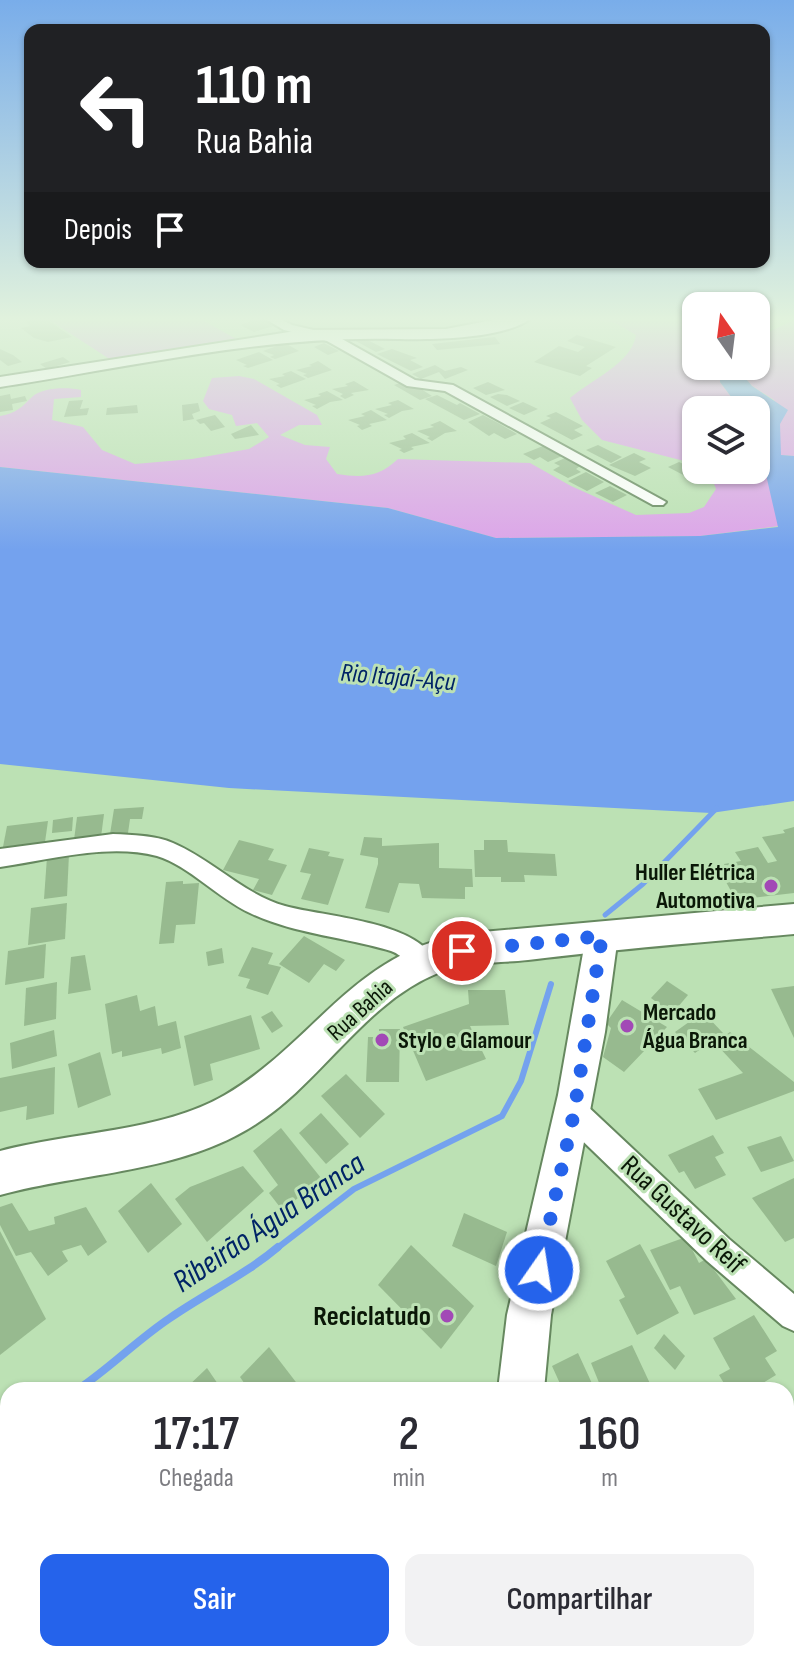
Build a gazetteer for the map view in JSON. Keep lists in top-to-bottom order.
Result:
{
  "streets": {
    "main road": ["Rua Bahia"],
    "street": ["Rua Gustavo Reif"]
  },
  "water": ["Rio Itajaí-Açu", "Ribeirão Água Branca"],
  "places": [
    "Huller Elétrica Automotiva",
    "Mercado Água Branca",
    "Stylo e Glamour",
    "Reciclatudo"
  ],
  "north": "top",
  "page": {
    "turn": ["110 m", "Rua Bahia"],
    "then": "Depois",
    "eta": [
      "17:17",
      "Chegada",
      "2",
      "min",
      "160",
      "m"
    ],
    "buttons": ["Sair", "Compartilhar"]
  }
}
